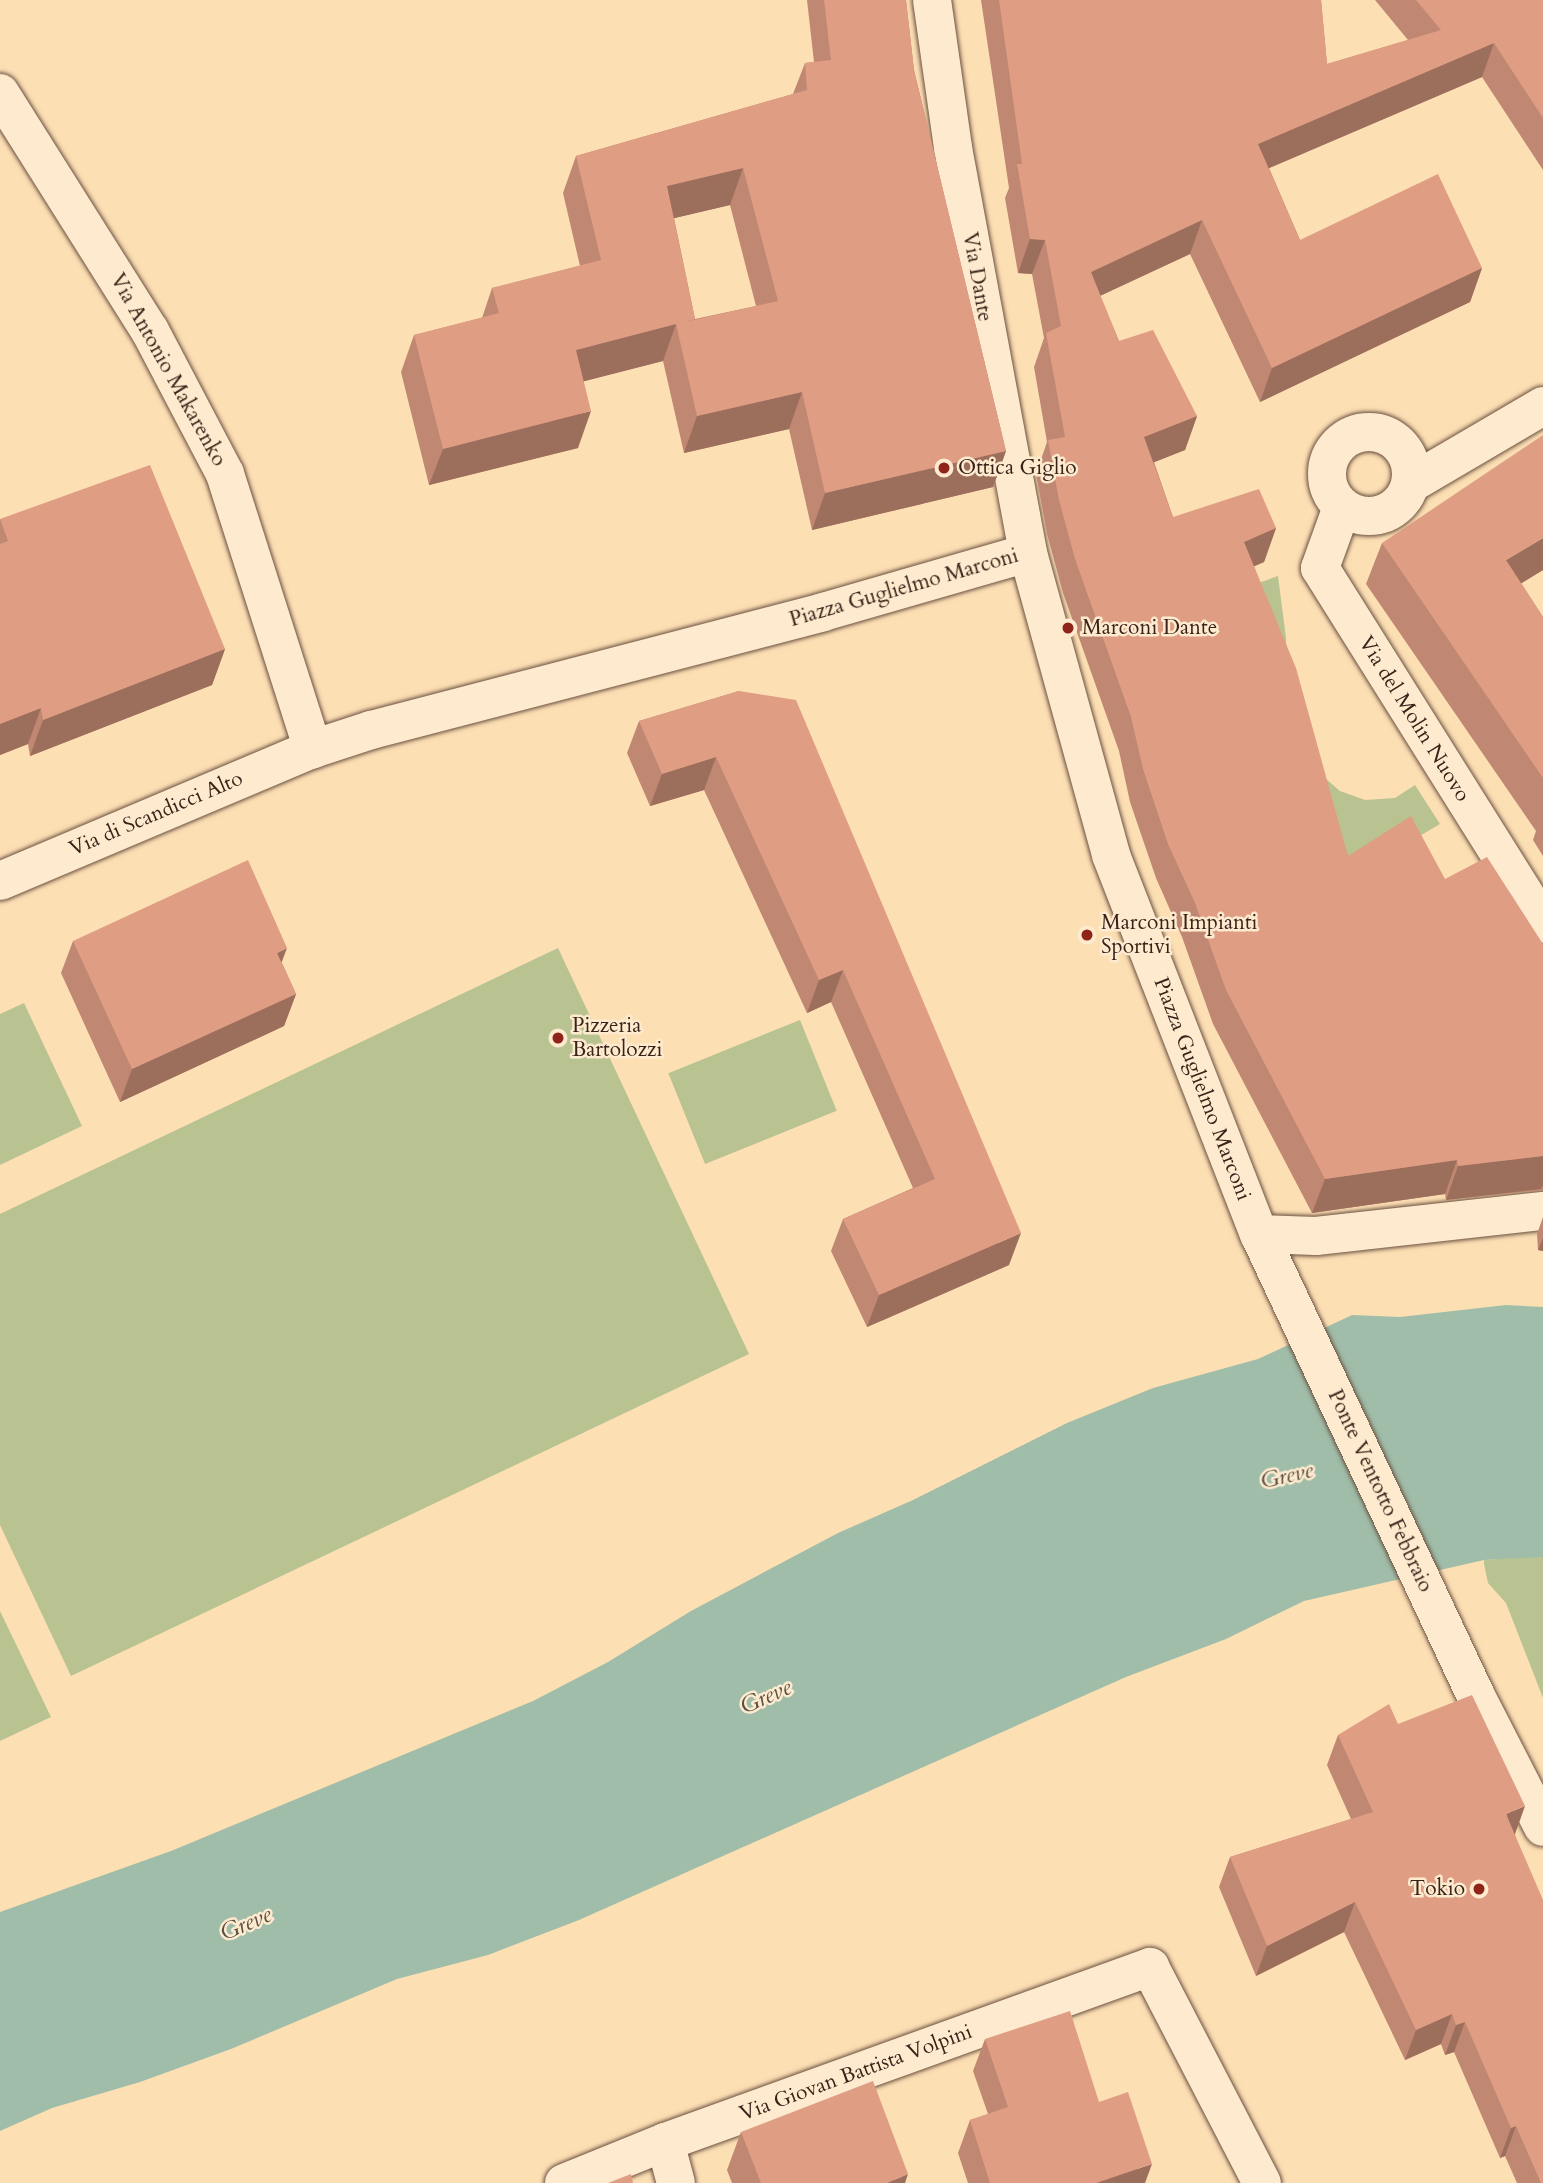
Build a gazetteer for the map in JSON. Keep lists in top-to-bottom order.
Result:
{
  "streets": {
    "street": [
      "Via Dante",
      "Via Antonio Makarenko",
      "Piazza Guglielmo Marconi",
      "Via del Molin Nuovo",
      "Via di Scandicci Alto",
      "Ponte Ventotto Febbraio",
      "Via Giovan Battista Volpini"
    ]
  },
  "crossings": [
    ["Via Dante", "Piazza Guglielmo Marconi"],
    ["Via Antonio Makarenko", "Piazza Guglielmo Marconi"],
    ["Via Antonio Makarenko", "Via di Scandicci Alto"],
    ["Piazza Guglielmo Marconi", "Via di Scandicci Alto"],
    ["Piazza Guglielmo Marconi", "Ponte Ventotto Febbraio"]
  ],
  "water": ["Greve"],
  "places": [
    "Ottica Giglio",
    "Marconi Dante",
    "Marconi Impianti Sportivi",
    "Pizzeria Bartolozzi",
    "Tokio"
  ]
}
